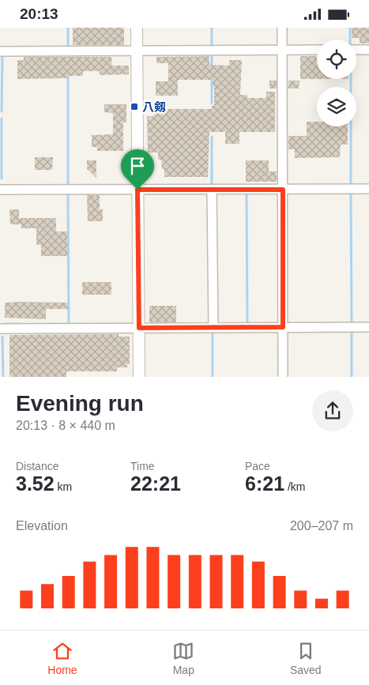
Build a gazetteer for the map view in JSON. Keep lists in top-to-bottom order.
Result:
{
  "places": {
    "transit": ["八剱"]
  },
  "page": {
    "status": "20:13",
    "heading": ["Evening run", "20:13 · 8 × 440 m"],
    "stats": [
      ["Distance", "3.52 km"],
      ["Time", "22:21"],
      ["Pace", "6:21 /km"]
    ],
    "chart": ["Elevation", "200–207 m"],
    "tabs": ["Home", "Map", "Saved"]
  }
}
